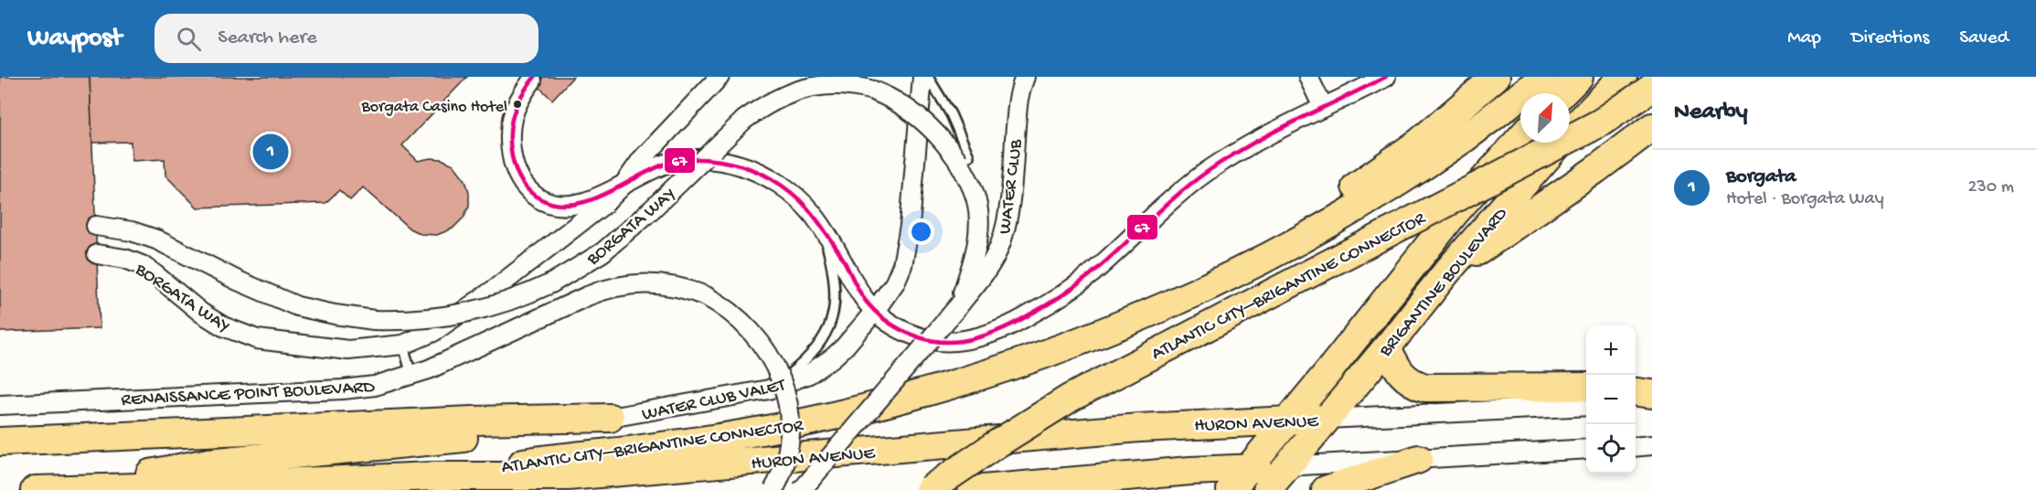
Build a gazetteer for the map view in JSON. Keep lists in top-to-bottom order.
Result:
{
  "streets": {
    "main road": ["BRIGANTINE BOULEVARD", "ATLANTIC CITY–BRIGANTINE CONNECTOR", "HURON AVENUE"],
    "street": [
      "WATER CLUB",
      "BORGATA WAY",
      "RENAISSANCE POINT BOULEVARD",
      "WATER CLUB VALET"
    ]
  },
  "crossings": [
    ["WATER CLUB", "BORGATA WAY"],
    ["BORGATA WAY", "WATER CLUB VALET"],
    ["BRIGANTINE BOULEVARD", "HURON AVENUE"],
    ["ATLANTIC CITY–BRIGANTINE CONNECTOR", "HURON AVENUE"]
  ],
  "places": ["Borgata Casino Hotel"],
  "lines": ["transit line 67"],
  "north": "top right",
  "page": {
    "header": "Waypost",
    "search": "Search here",
    "nav": ["Map", "Directions", "Saved"],
    "heading": "Nearby",
    "pins": "1",
    "list": [
      {
        "mark": "1",
        "name": "Borgata",
        "note": "Hotel · Borgata Way",
        "value": "230 m"
      }
    ],
    "map_buttons": ["+", "−"]
  }
}
